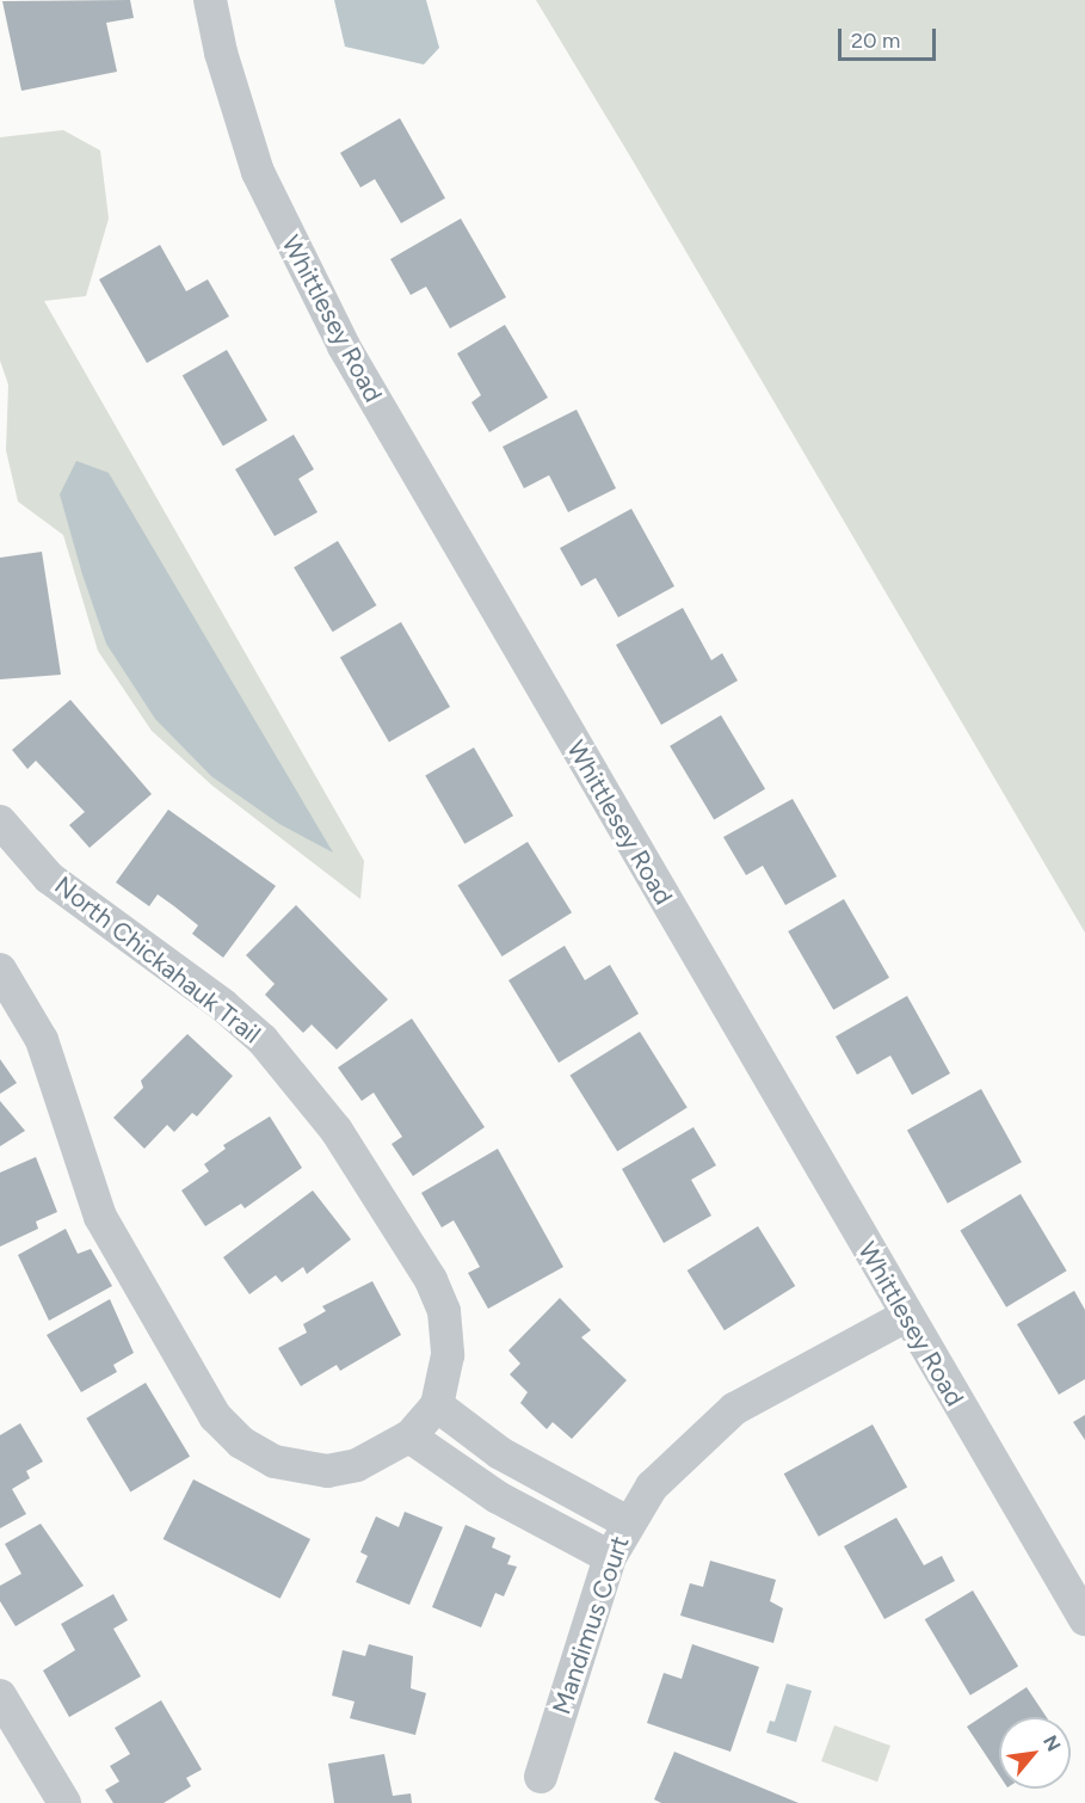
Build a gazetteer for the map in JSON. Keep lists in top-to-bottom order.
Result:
{
  "streets": {
    "street": ["Whittlesey Road", "North Chickahauk Trail", "Mandimus Court"]
  },
  "crossings": [
    ["Whittlesey Road", "Mandimus Court"]
  ],
  "scale_bar": "20 m",
  "north": "top right"
}
